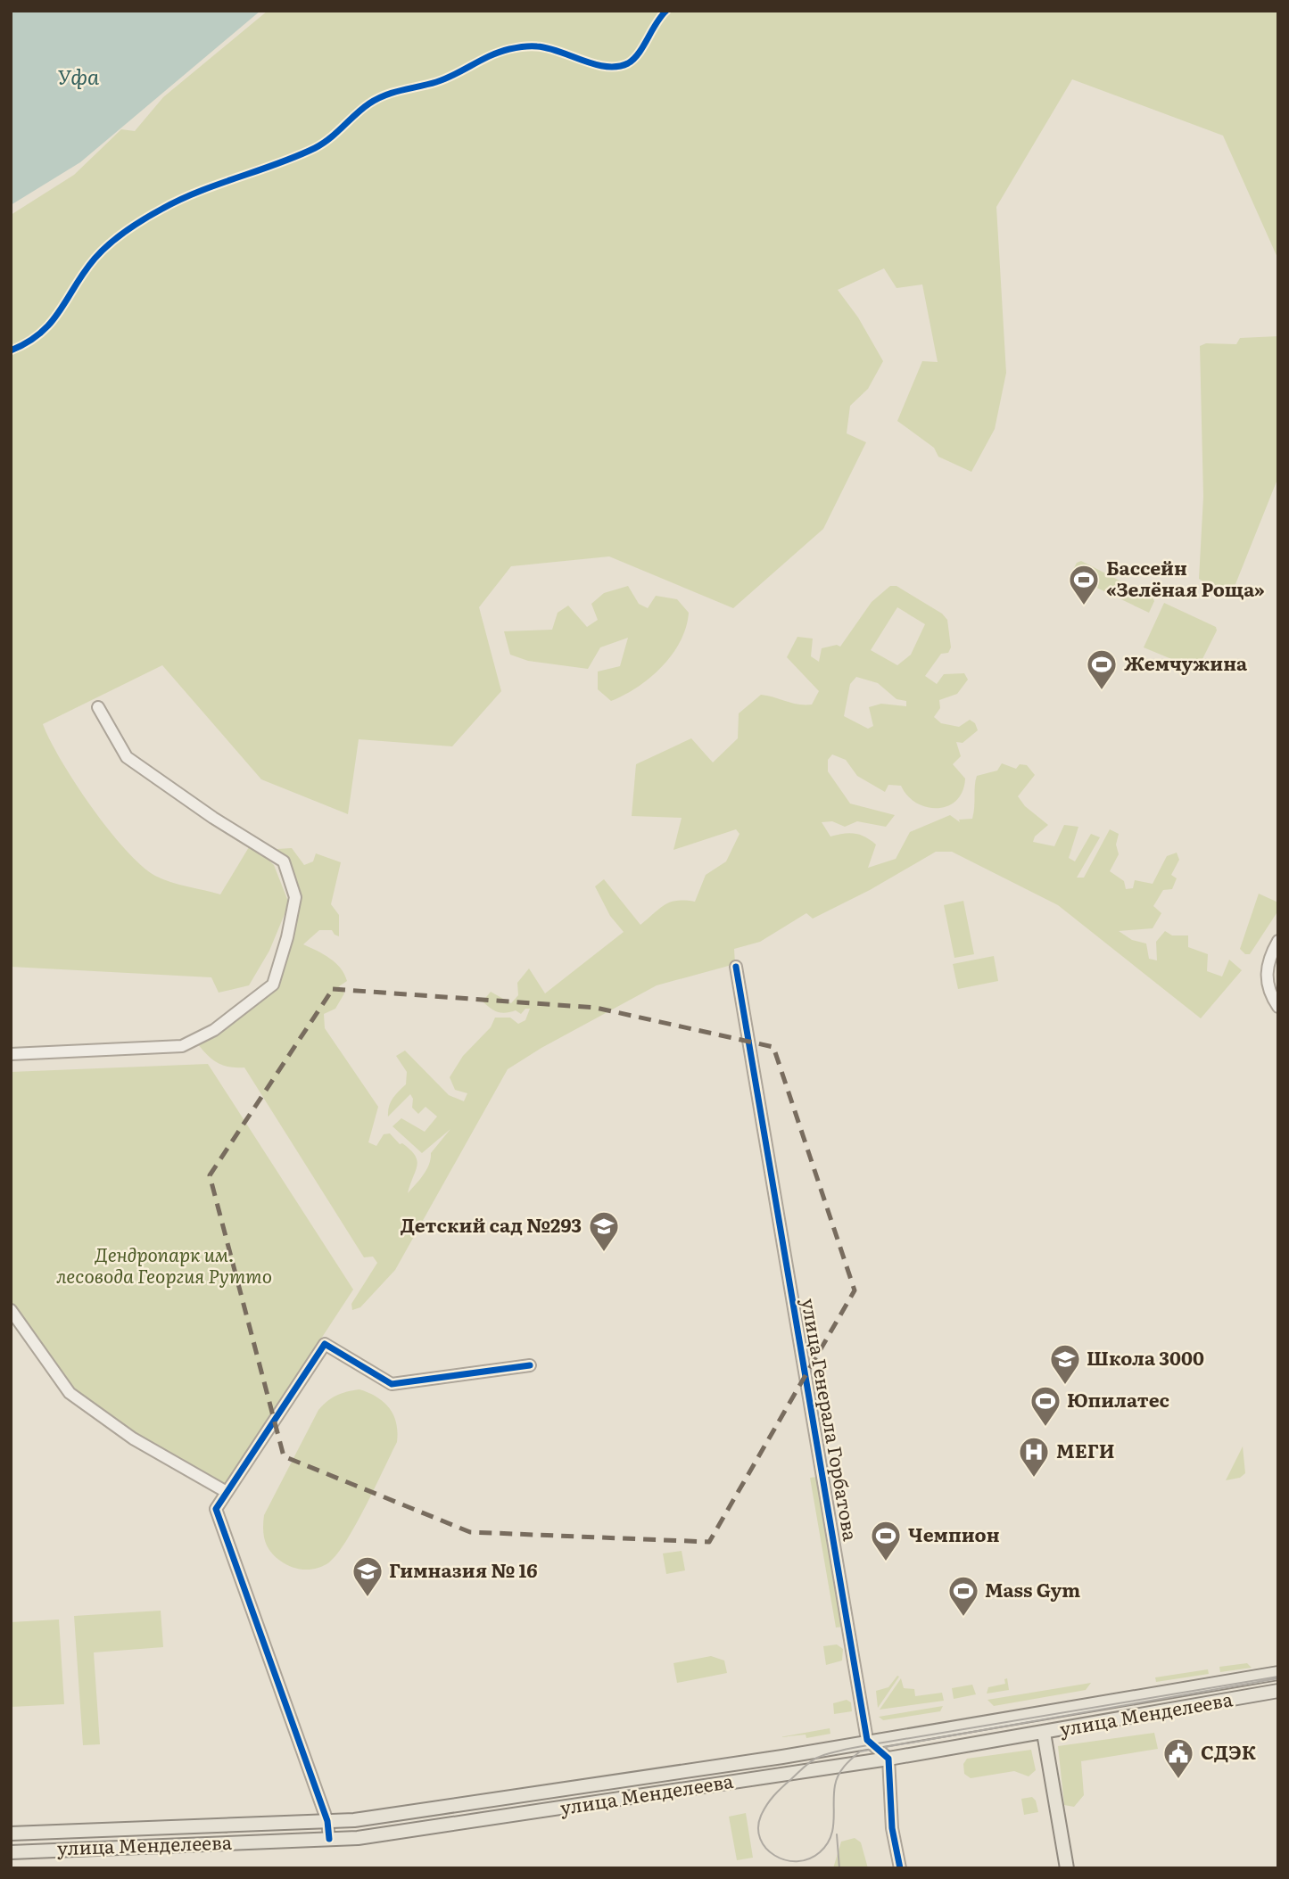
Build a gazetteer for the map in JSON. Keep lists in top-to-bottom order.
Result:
{
  "streets": {
    "main road": ["улица Менделеева"],
    "street": ["улица Генерала Горбатова"]
  },
  "crossings": [
    ["улица Генерала Горбатова", "улица Менделеева"]
  ],
  "water": ["Уфа"],
  "parks": ["Дендропарк им. лесовода Георгия Рутто"],
  "places": {
    "sports": [
      "Бассейн «Зелёная Роща»",
      "Жемчужина",
      "Юпилатес",
      "Чемпион",
      "Mass Gym"
    ],
    "school or university": ["Детский сад №293", "Школа 3000", "Гимназия № 16"],
    "hospital": ["МЕГИ"],
    "public building": ["СДЭК"]
  }
}
